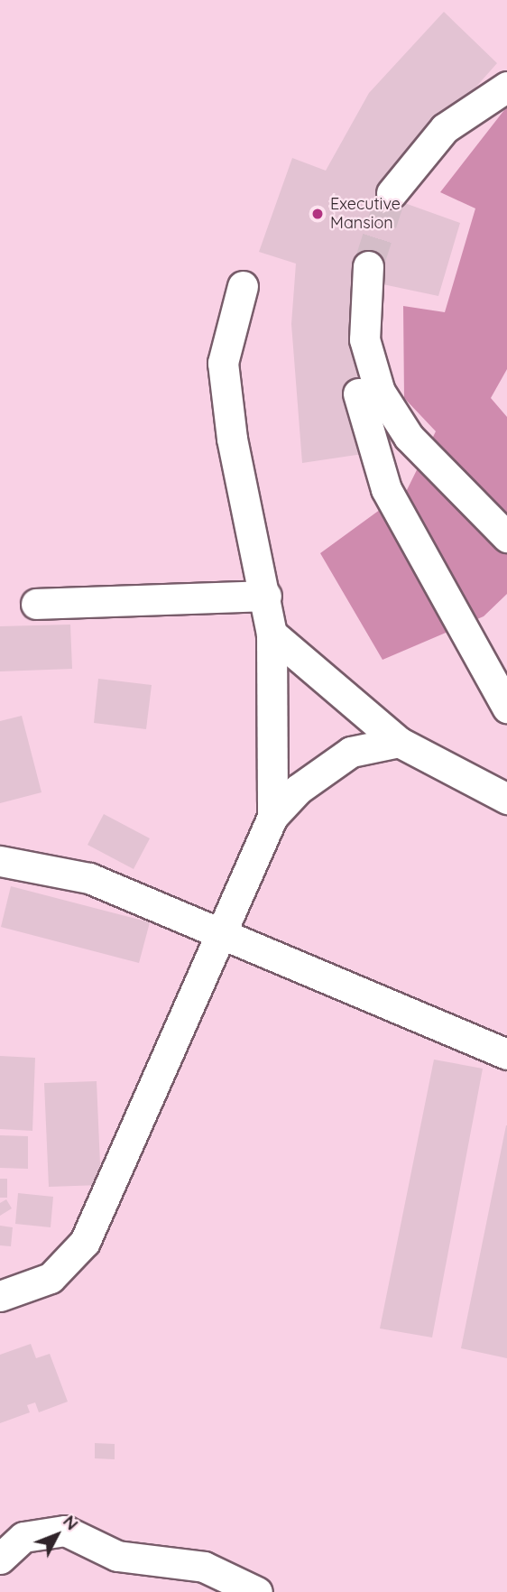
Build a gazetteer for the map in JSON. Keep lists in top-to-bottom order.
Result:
{
  "places": ["Executive Mansion"],
  "north": "top right"
}
